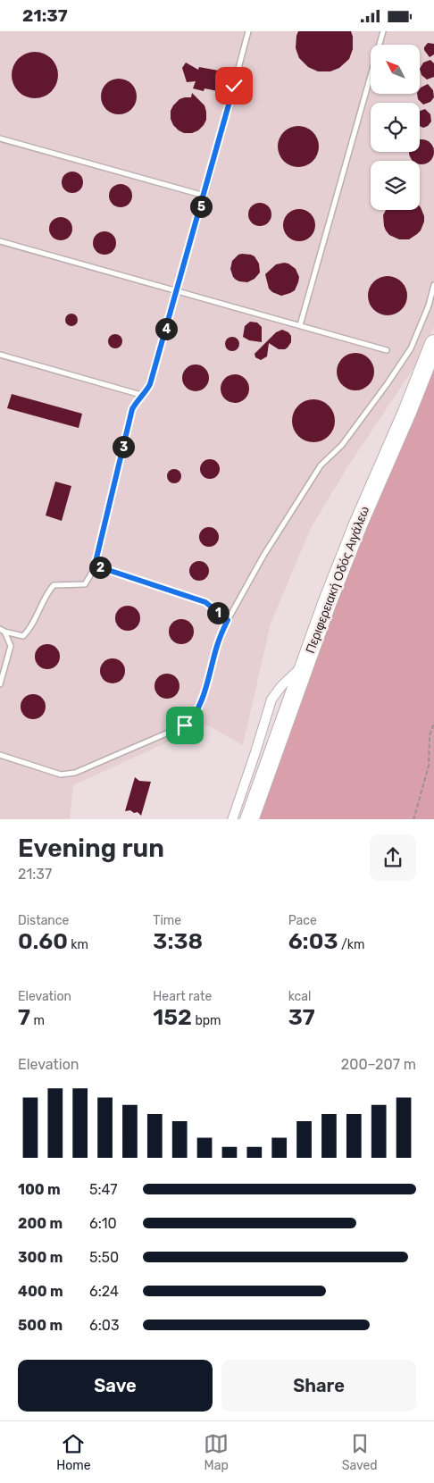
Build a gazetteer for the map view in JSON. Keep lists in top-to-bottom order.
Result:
{
  "streets": {
    "highway": ["Περιφερειακή Οδός Αιγάλεω"]
  },
  "north": "top left",
  "page": {
    "status": "21:37",
    "pins": [
      "5",
      "4",
      "3",
      "2",
      "1"
    ],
    "heading": ["Evening run", "21:37"],
    "stats": [
      ["Distance", "0.60 km"],
      ["Time", "3:38"],
      ["Pace", "6:03 /km"],
      ["Elevation", "7 m"],
      ["Heart rate", "152 bpm"],
      ["kcal", "37"]
    ],
    "chart": ["Elevation", "200–207 m"],
    "list": [
      {
        "name": "100 m",
        "note": "5:47"
      },
      {
        "name": "200 m",
        "note": "6:10"
      },
      {
        "name": "300 m",
        "note": "5:50"
      },
      {
        "name": "400 m",
        "note": "6:24"
      },
      {
        "name": "500 m",
        "note": "6:03"
      }
    ],
    "buttons": ["Save", "Share"],
    "tabs": ["Home", "Map", "Saved"]
  }
}
